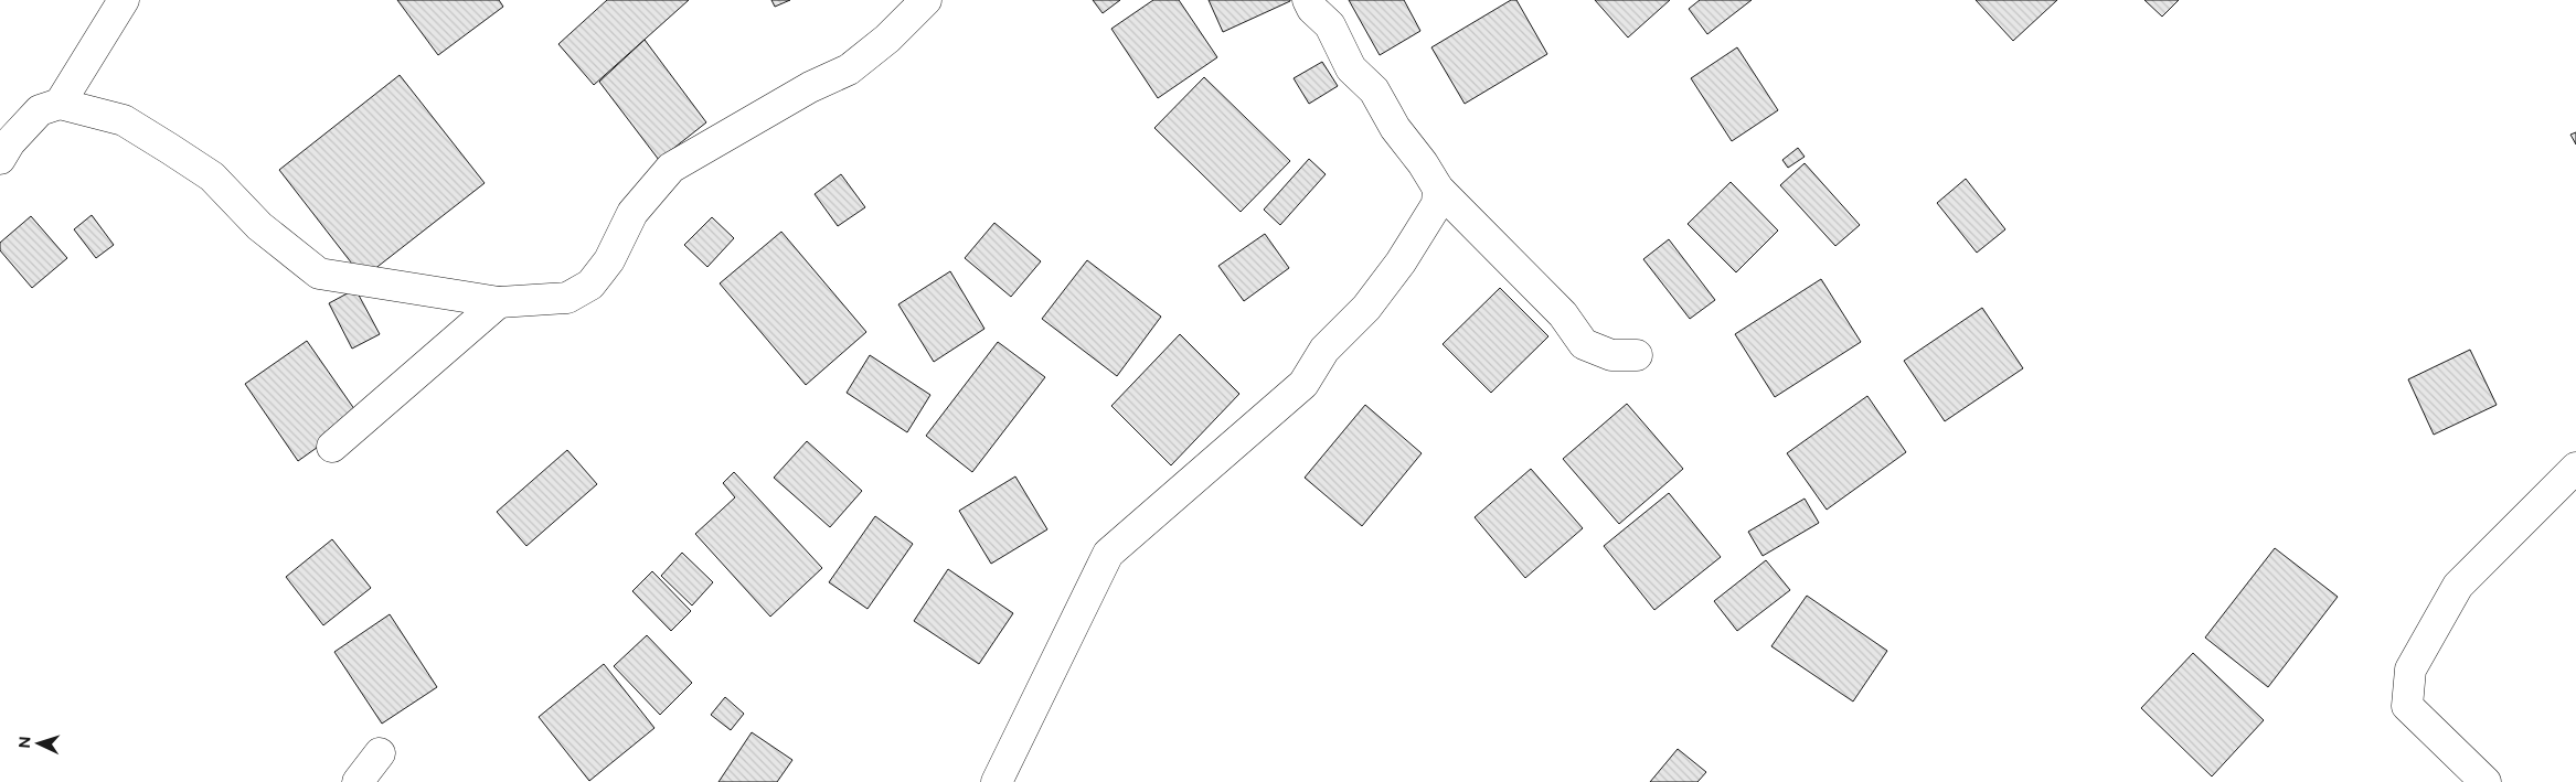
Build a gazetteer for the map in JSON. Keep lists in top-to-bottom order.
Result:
{
  "north": "left"
}
